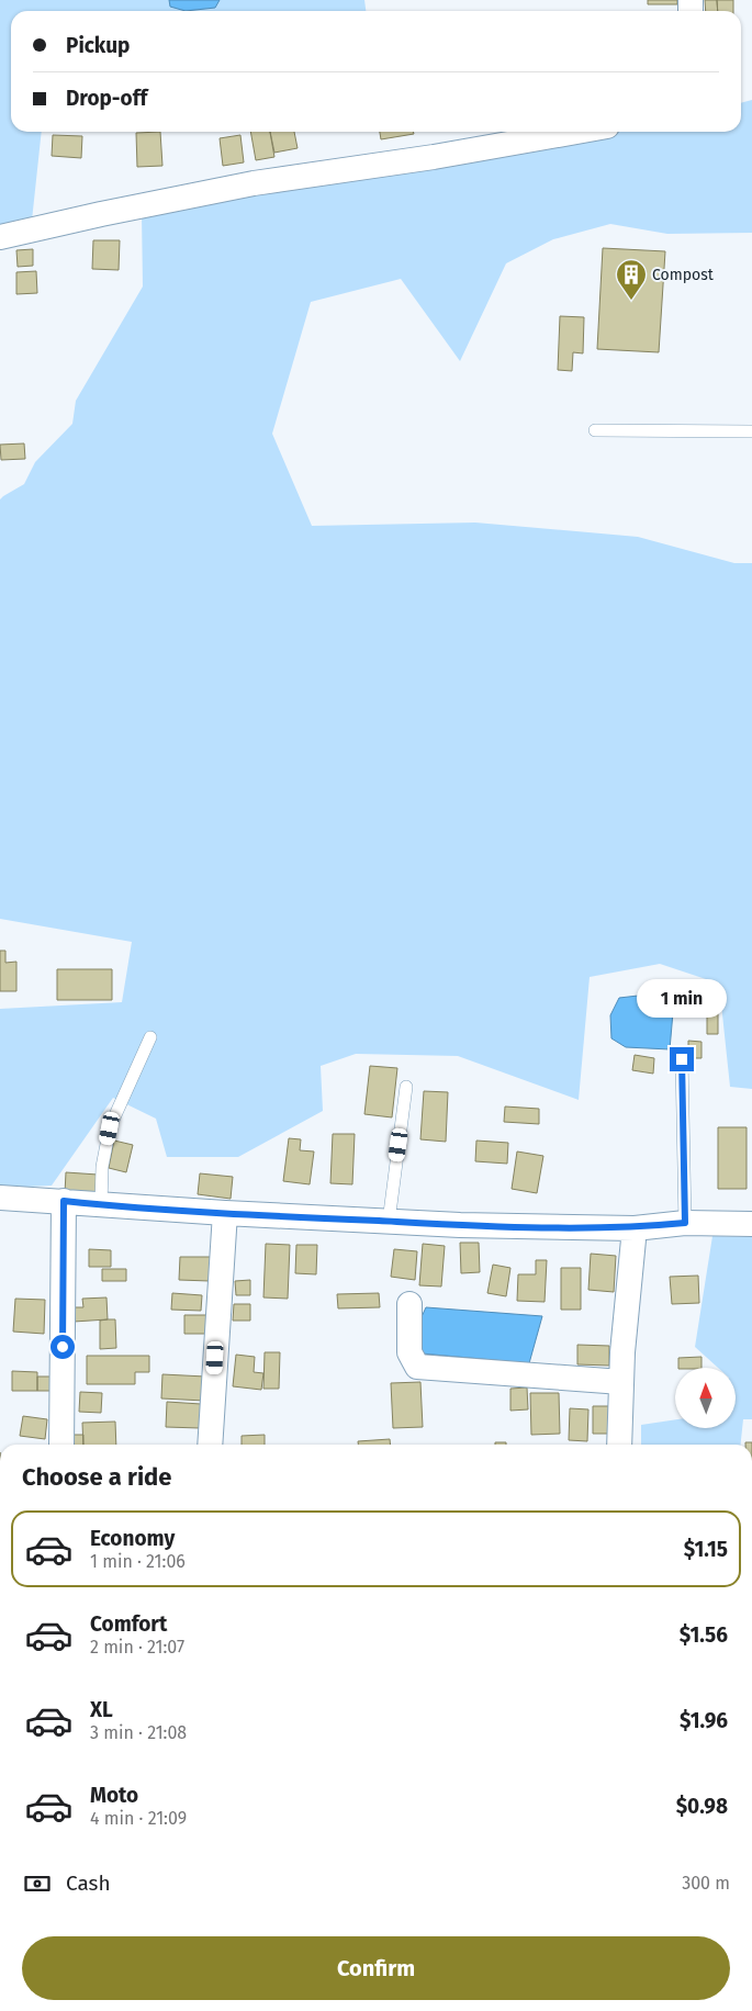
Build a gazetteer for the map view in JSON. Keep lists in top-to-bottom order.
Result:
{
  "places": {
    "building": ["Compost"]
  },
  "north": "top",
  "page": {
    "banner": ["Pickup", "Drop-off"],
    "bubble": "1 min",
    "heading": "Choose a ride",
    "list": [
      {
        "name": "Economy",
        "note": "1 min · 21:06",
        "value": "$1.15"
      },
      {
        "name": "Comfort",
        "note": "2 min · 21:07",
        "value": "$1.56"
      },
      {
        "name": "XL",
        "note": "3 min · 21:08",
        "value": "$1.96"
      },
      {
        "name": "Moto",
        "note": "4 min · 21:09",
        "value": "$0.98"
      }
    ],
    "pay": ["Cash", "300 m"],
    "buttons": "Confirm"
  }
}
